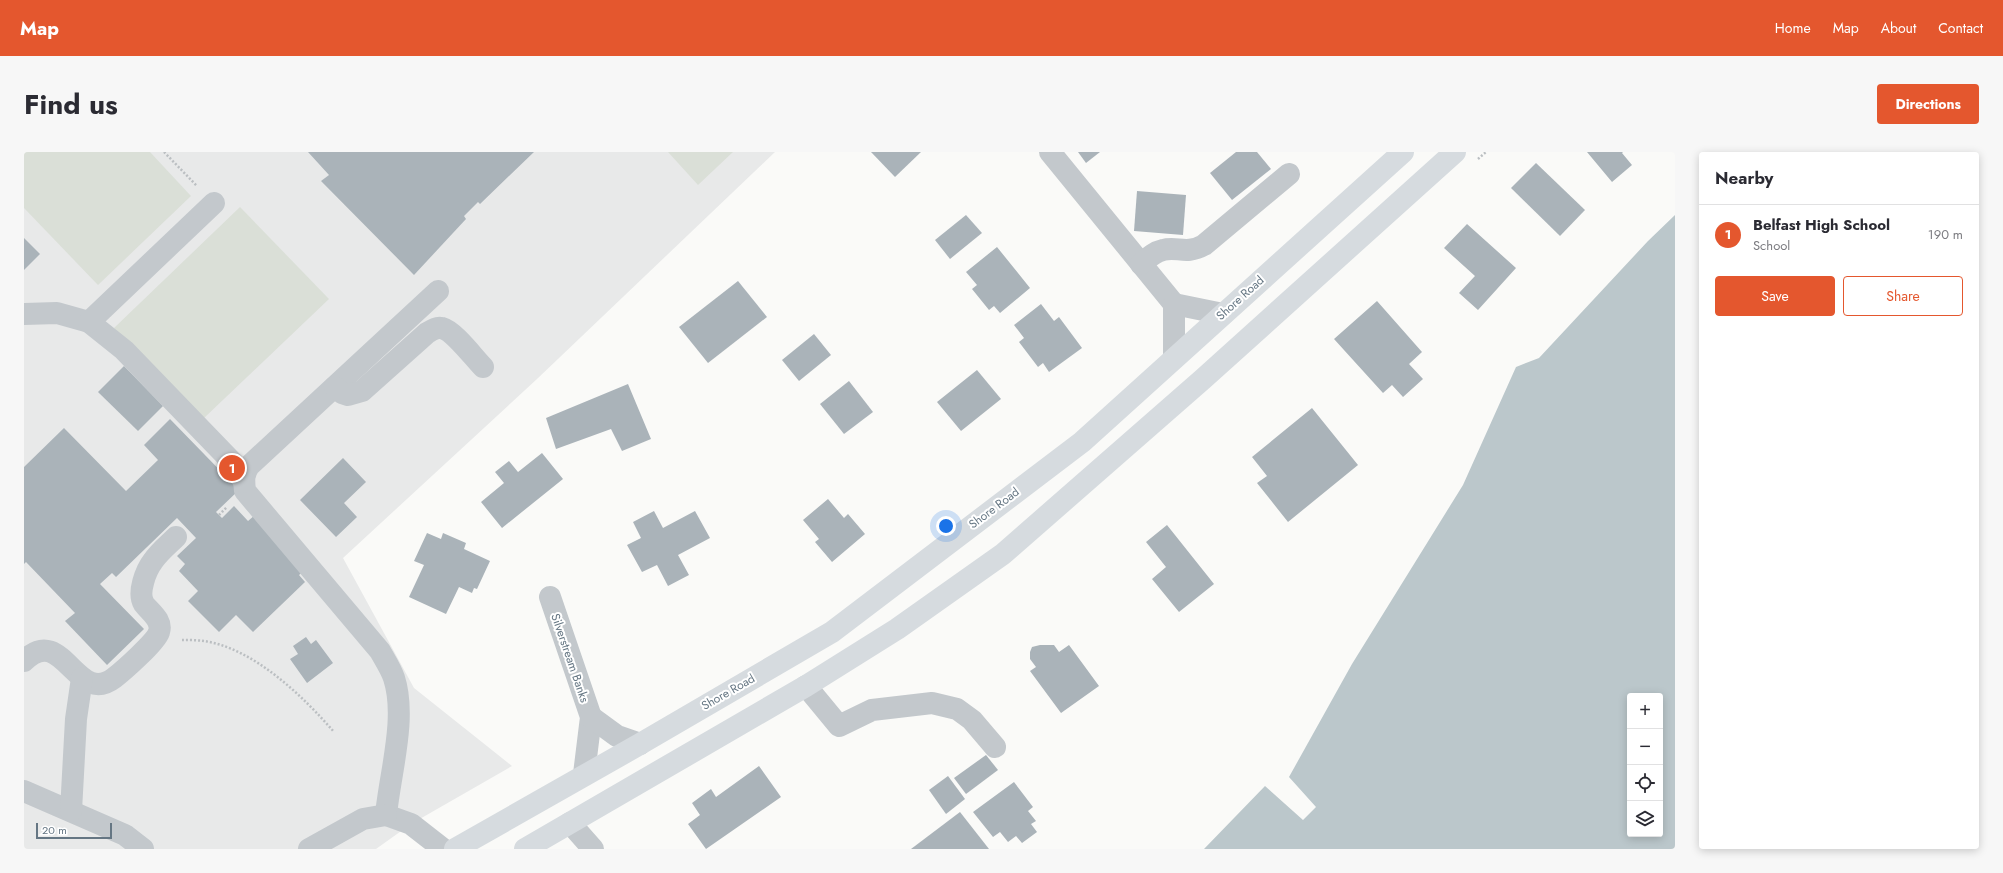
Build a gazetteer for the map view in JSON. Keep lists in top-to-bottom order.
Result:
{
  "streets": {
    "highway": ["Shore Road"],
    "street": ["Silverstream Banks"]
  },
  "crossings": [
    ["Shore Road", "Silverstream Banks"]
  ],
  "scale_bar": "20 m",
  "page": {
    "header": "Map",
    "nav": [
      "Home",
      "Map",
      "About",
      "Contact"
    ],
    "title": "Find us",
    "buttons": [
      "Directions",
      ["Save", "Share"]
    ],
    "heading": "Nearby",
    "list": [
      {
        "mark": "1",
        "name": "Belfast High School",
        "note": "School",
        "value": "190 m"
      }
    ],
    "pins": "1",
    "map_buttons": ["+", "−"],
    "scale": "20 m"
  }
}
